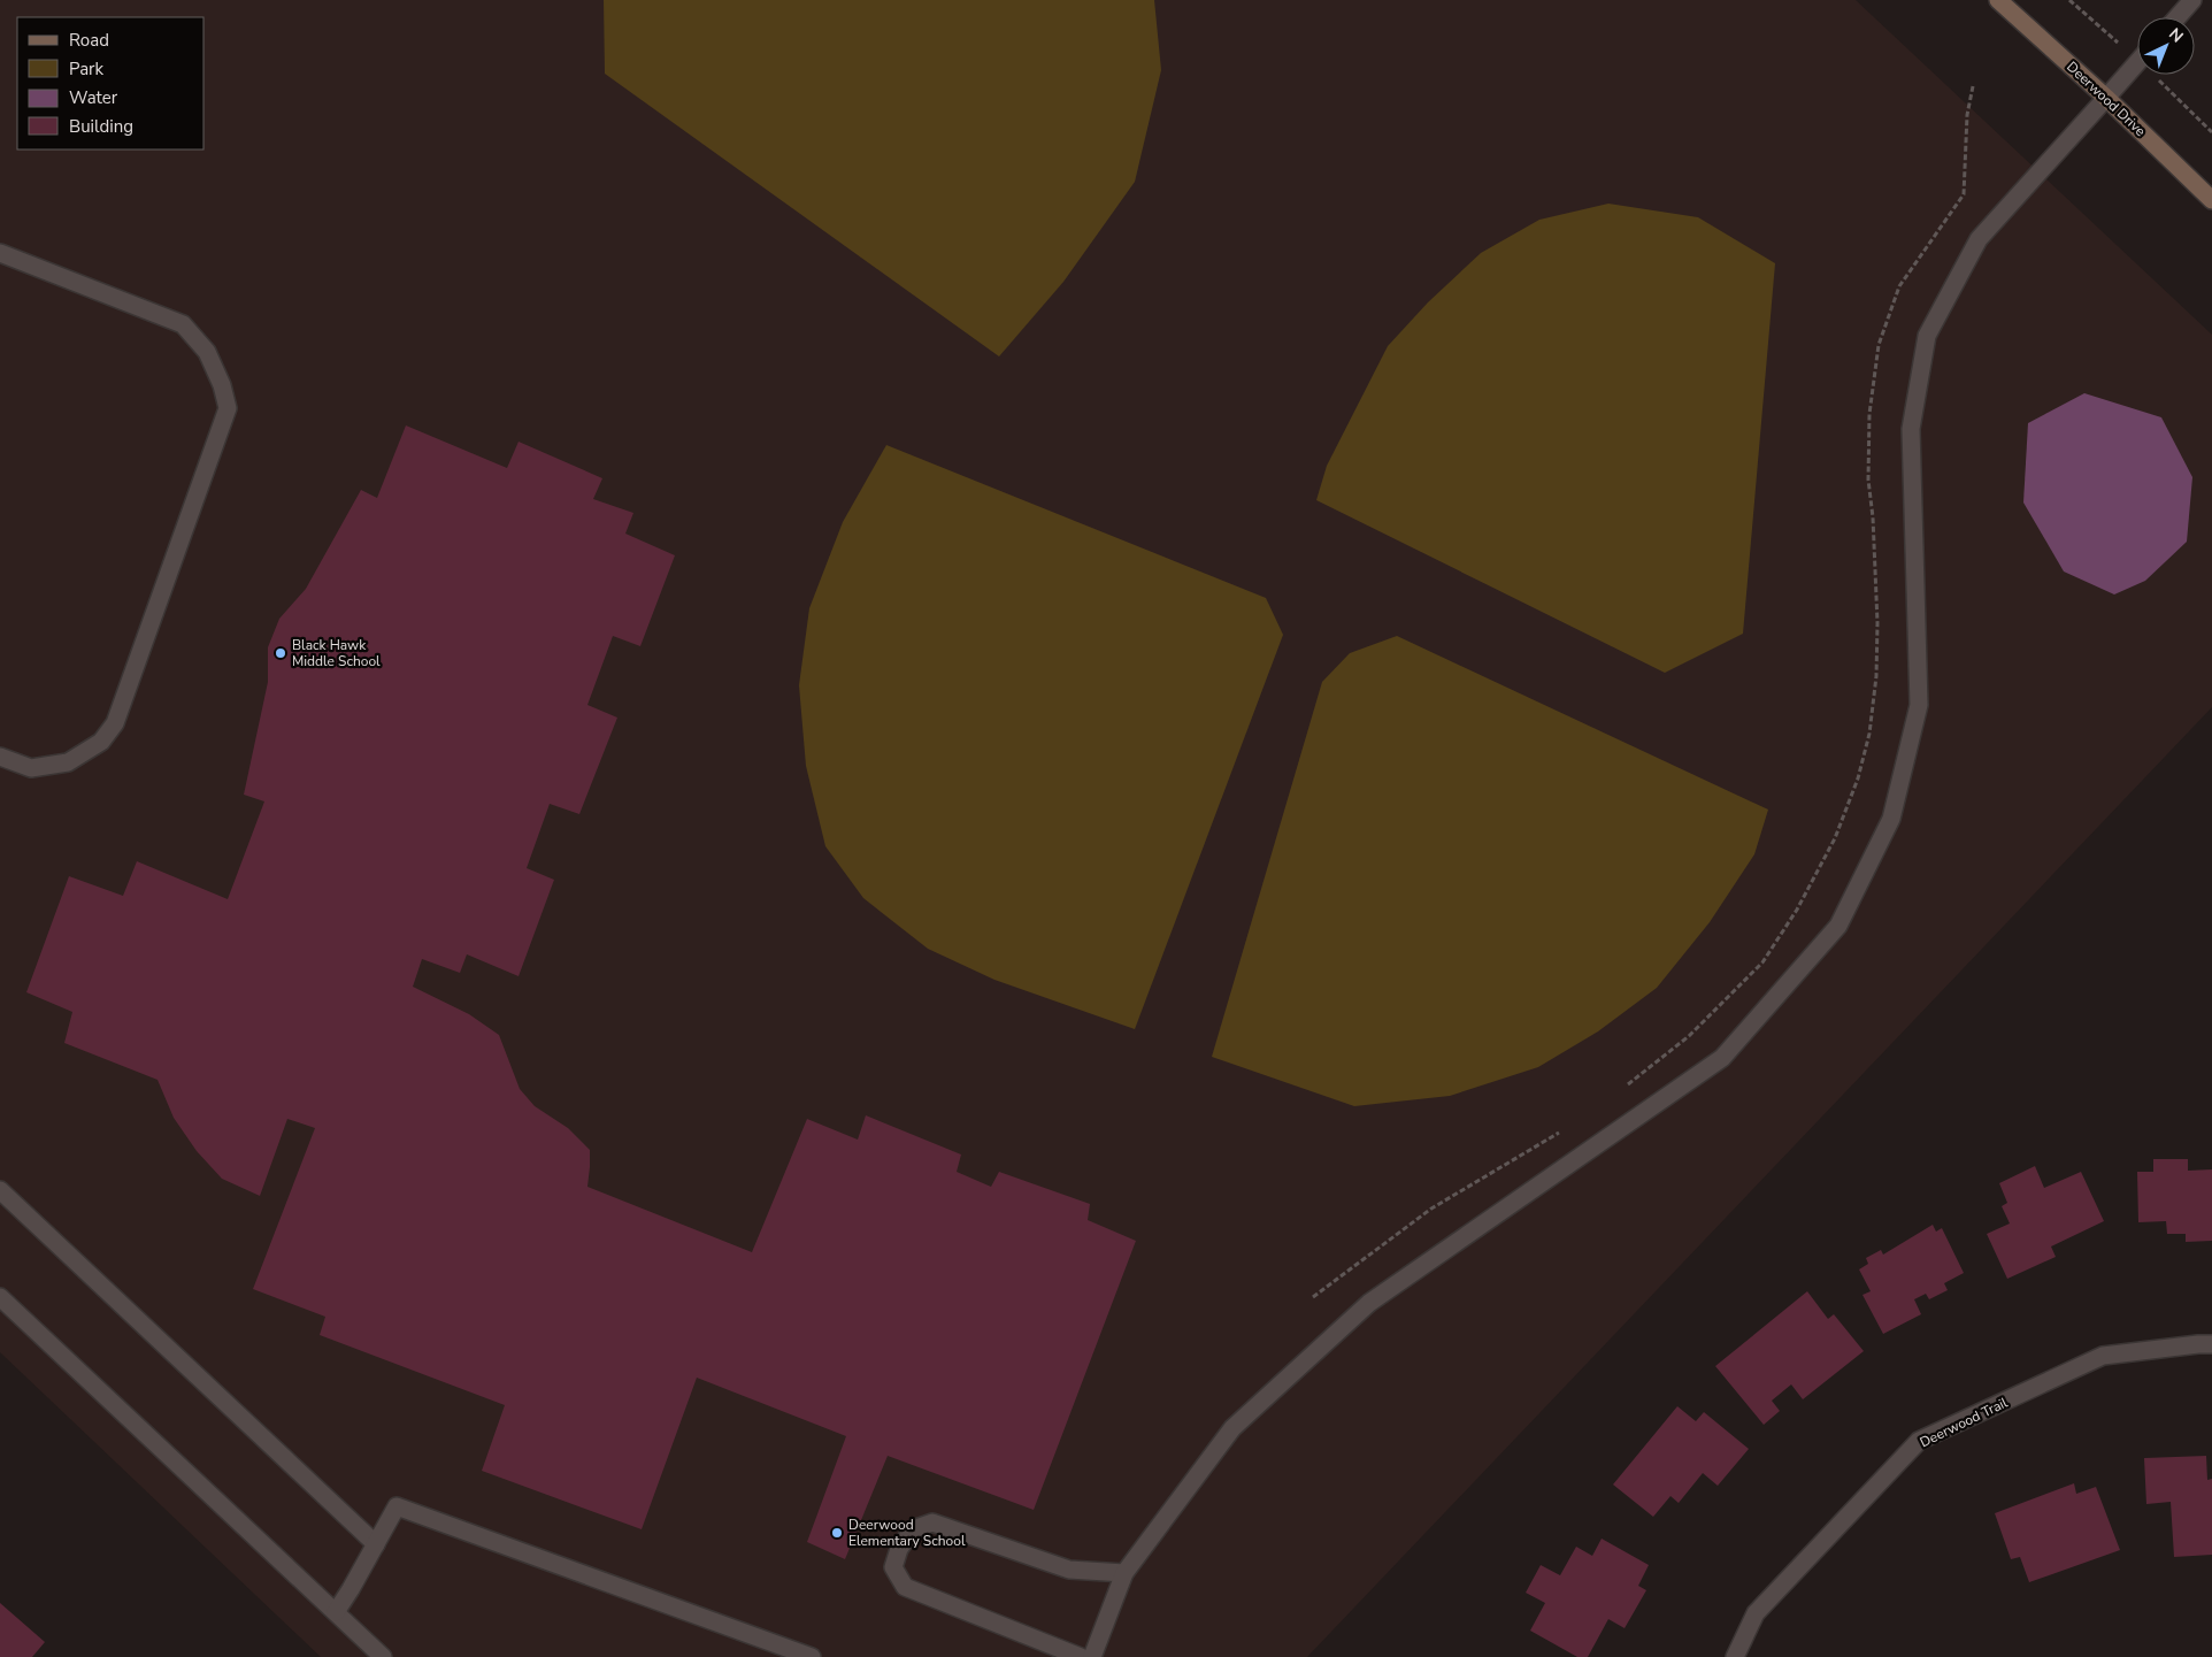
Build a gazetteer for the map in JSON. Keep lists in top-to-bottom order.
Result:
{
  "streets": {
    "street": ["Deerwood Drive", "Deerwood Trail"]
  },
  "places": ["Black Hawk Middle School", "Deerwood Elementary School"],
  "legend": [
    "Road",
    "Park",
    "Water",
    "Building"
  ],
  "north": "top right"
}
